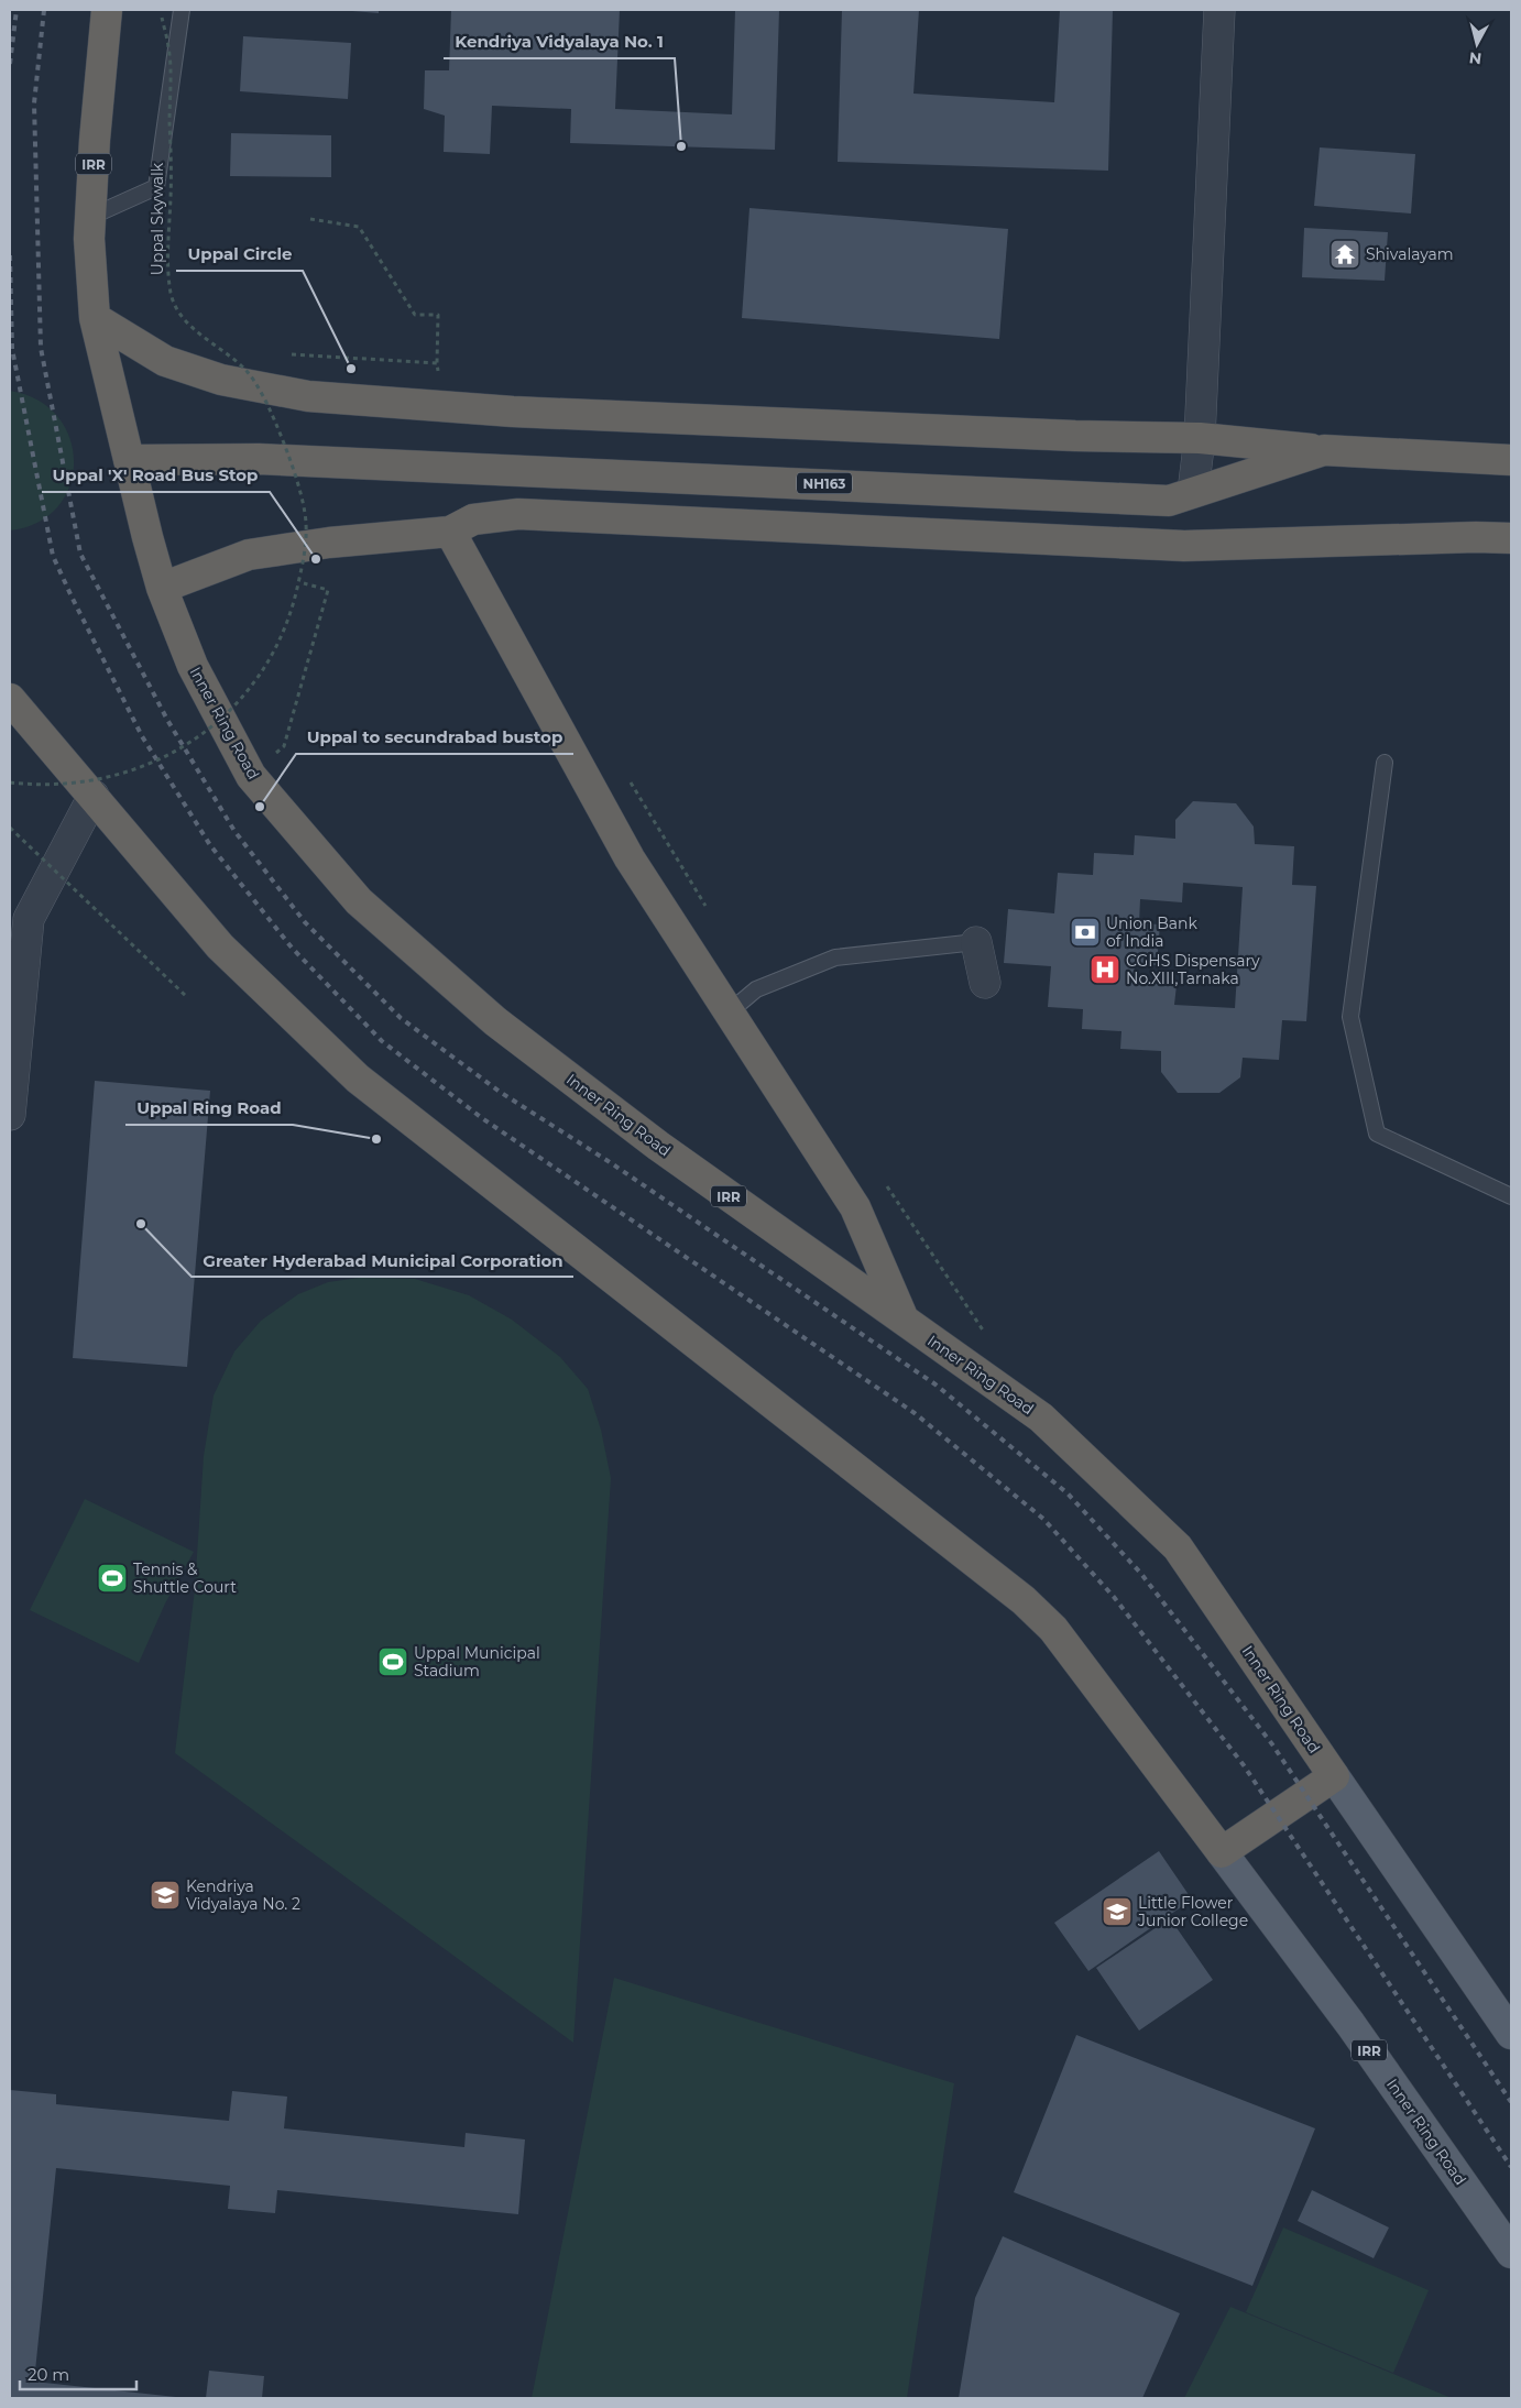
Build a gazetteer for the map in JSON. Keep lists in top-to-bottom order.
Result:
{
  "streets": {
    "highway": ["IRR", "NH163", "Inner Ring Road"],
    "path": ["Uppal Skywalk"]
  },
  "crossings": [
    ["NH163", "Inner Ring Road"]
  ],
  "places": {
    "other": [
      "Kendriya Vidyalaya No. 1",
      "Uppal Circle",
      "Uppal 'X' Road Bus Stop",
      "Uppal to secundrabad bustop",
      "Uppal Ring Road",
      "Greater Hyderabad Municipal Corporation"
    ],
    "temple": ["Shivalayam"],
    "bank": ["Union Bank of India"],
    "hospital": ["CGHS Dispensary No.XIII,Tarnaka"],
    "sports": ["Tennis & Shuttle Court", "Uppal Municipal Stadium"],
    "school or university": ["Kendriya Vidyalaya No. 2", "Little Flower Junior College"]
  },
  "scale_bar": "20 m",
  "north": "bottom"
}
